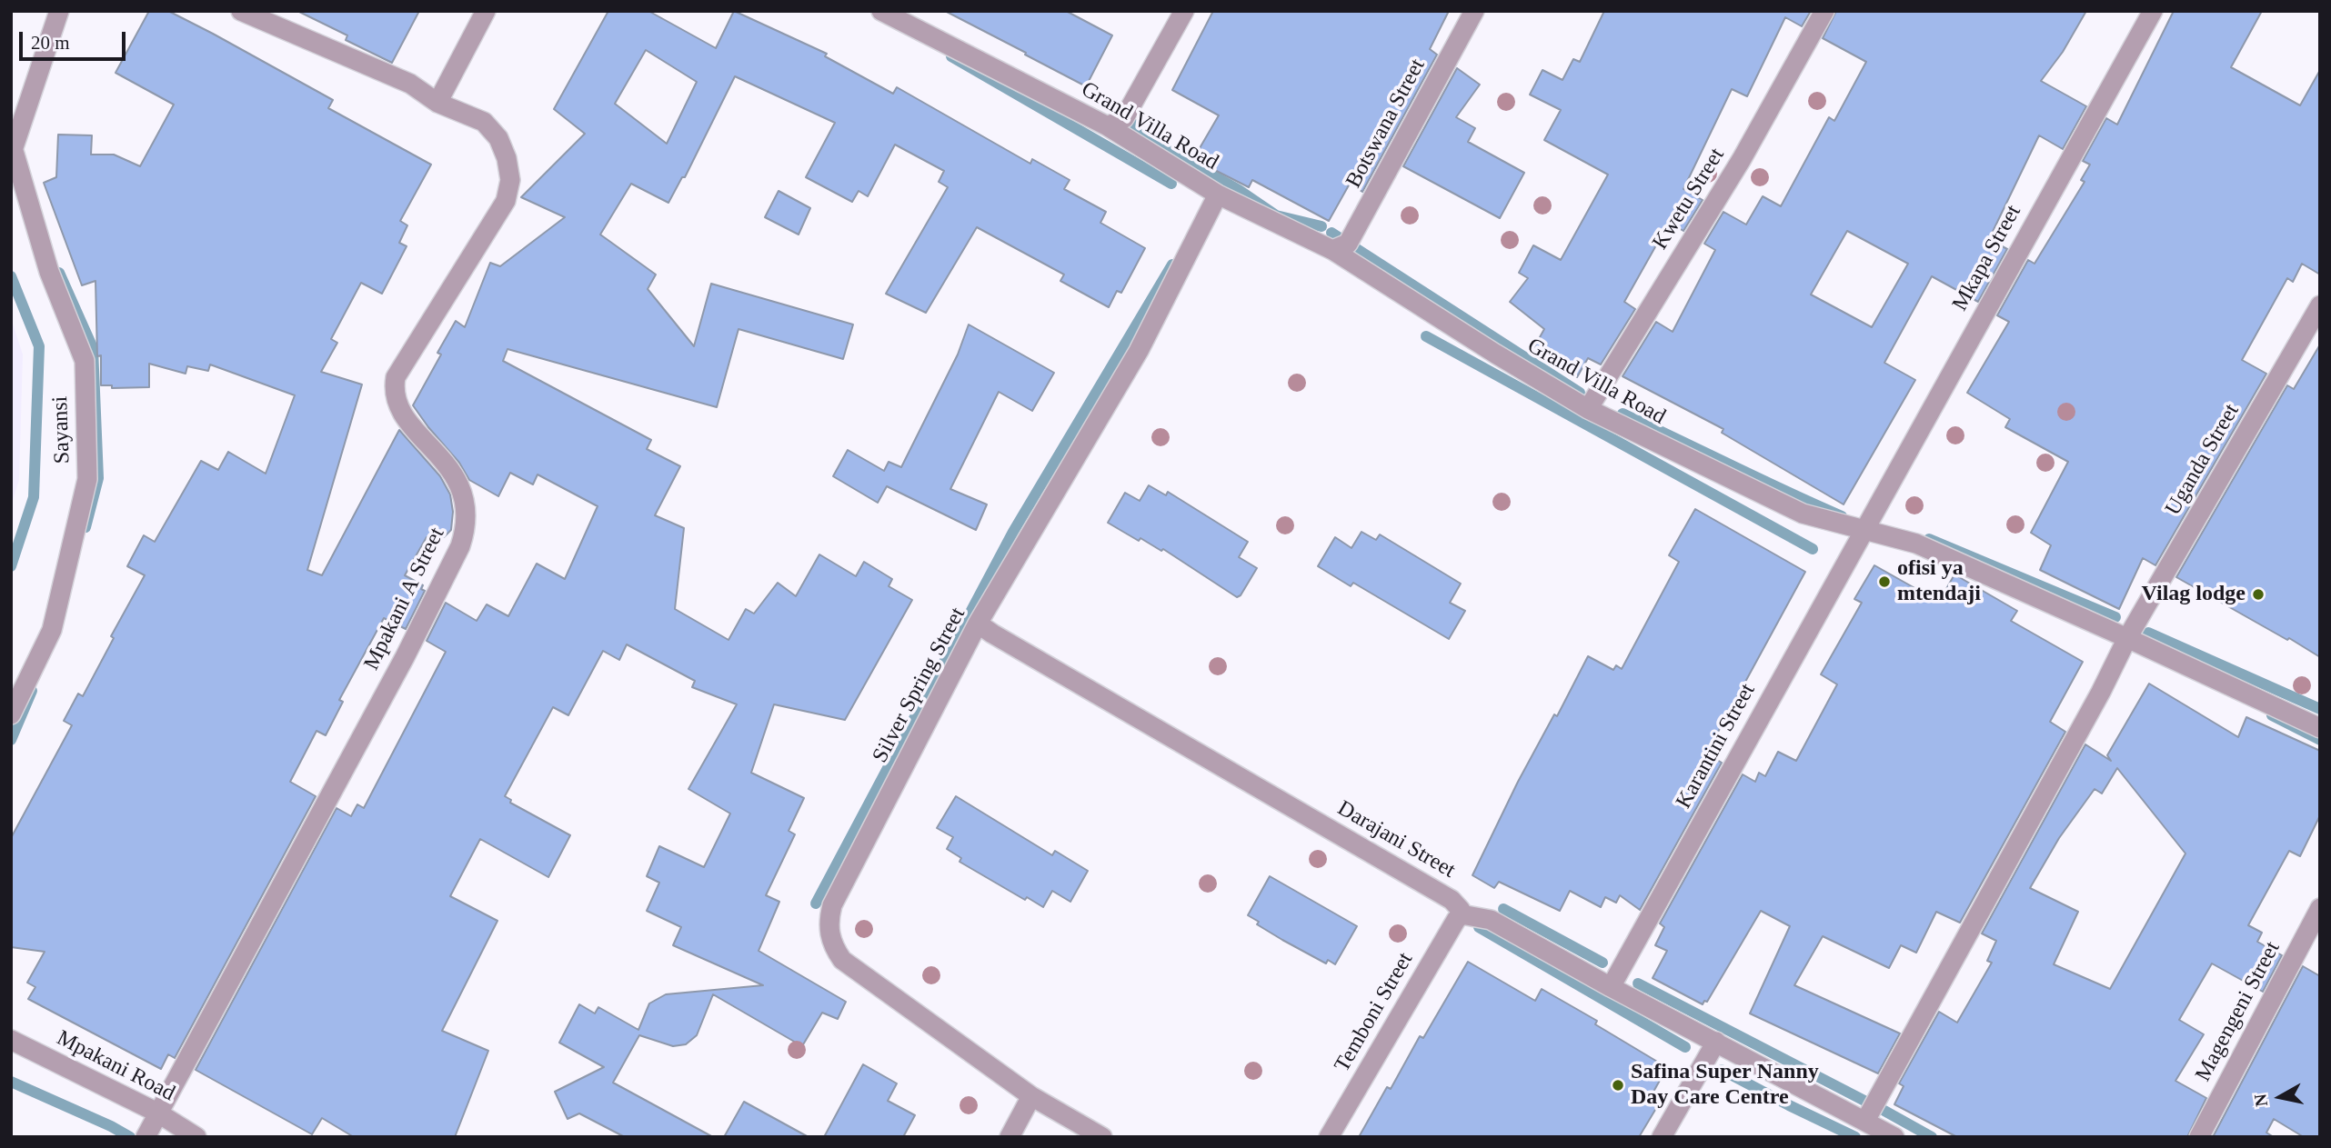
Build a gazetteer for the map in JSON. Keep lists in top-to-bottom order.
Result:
{
  "streets": {
    "street": [
      "Botswana Street",
      "Grand Villa Road",
      "Kwetu Street",
      "Mkapa Street",
      "Sayansi",
      "Uganda Street",
      "Mpakani A Street",
      "Silver Spring Street",
      "Karantini Street",
      "Darajani Street",
      "Magengeni Street",
      "Temboni Street",
      "Mpakani Road"
    ]
  },
  "crossings": [
    ["Botswana Street", "Grand Villa Road"],
    ["Grand Villa Road", "Kwetu Street"],
    ["Grand Villa Road", "Mkapa Street"],
    ["Grand Villa Road", "Uganda Street"],
    ["Grand Villa Road", "Silver Spring Street"],
    ["Grand Villa Road", "Karantini Street"],
    ["Mkapa Street", "Karantini Street"],
    ["Mpakani A Street", "Mpakani Road"],
    ["Silver Spring Street", "Darajani Street"],
    ["Darajani Street", "Temboni Street"]
  ],
  "places": ["ofisi ya mtendaji", "Vilag lodge", "Safina Super Nanny Day Care Centre"],
  "scale_bar": "20 m",
  "north": "left"
}
